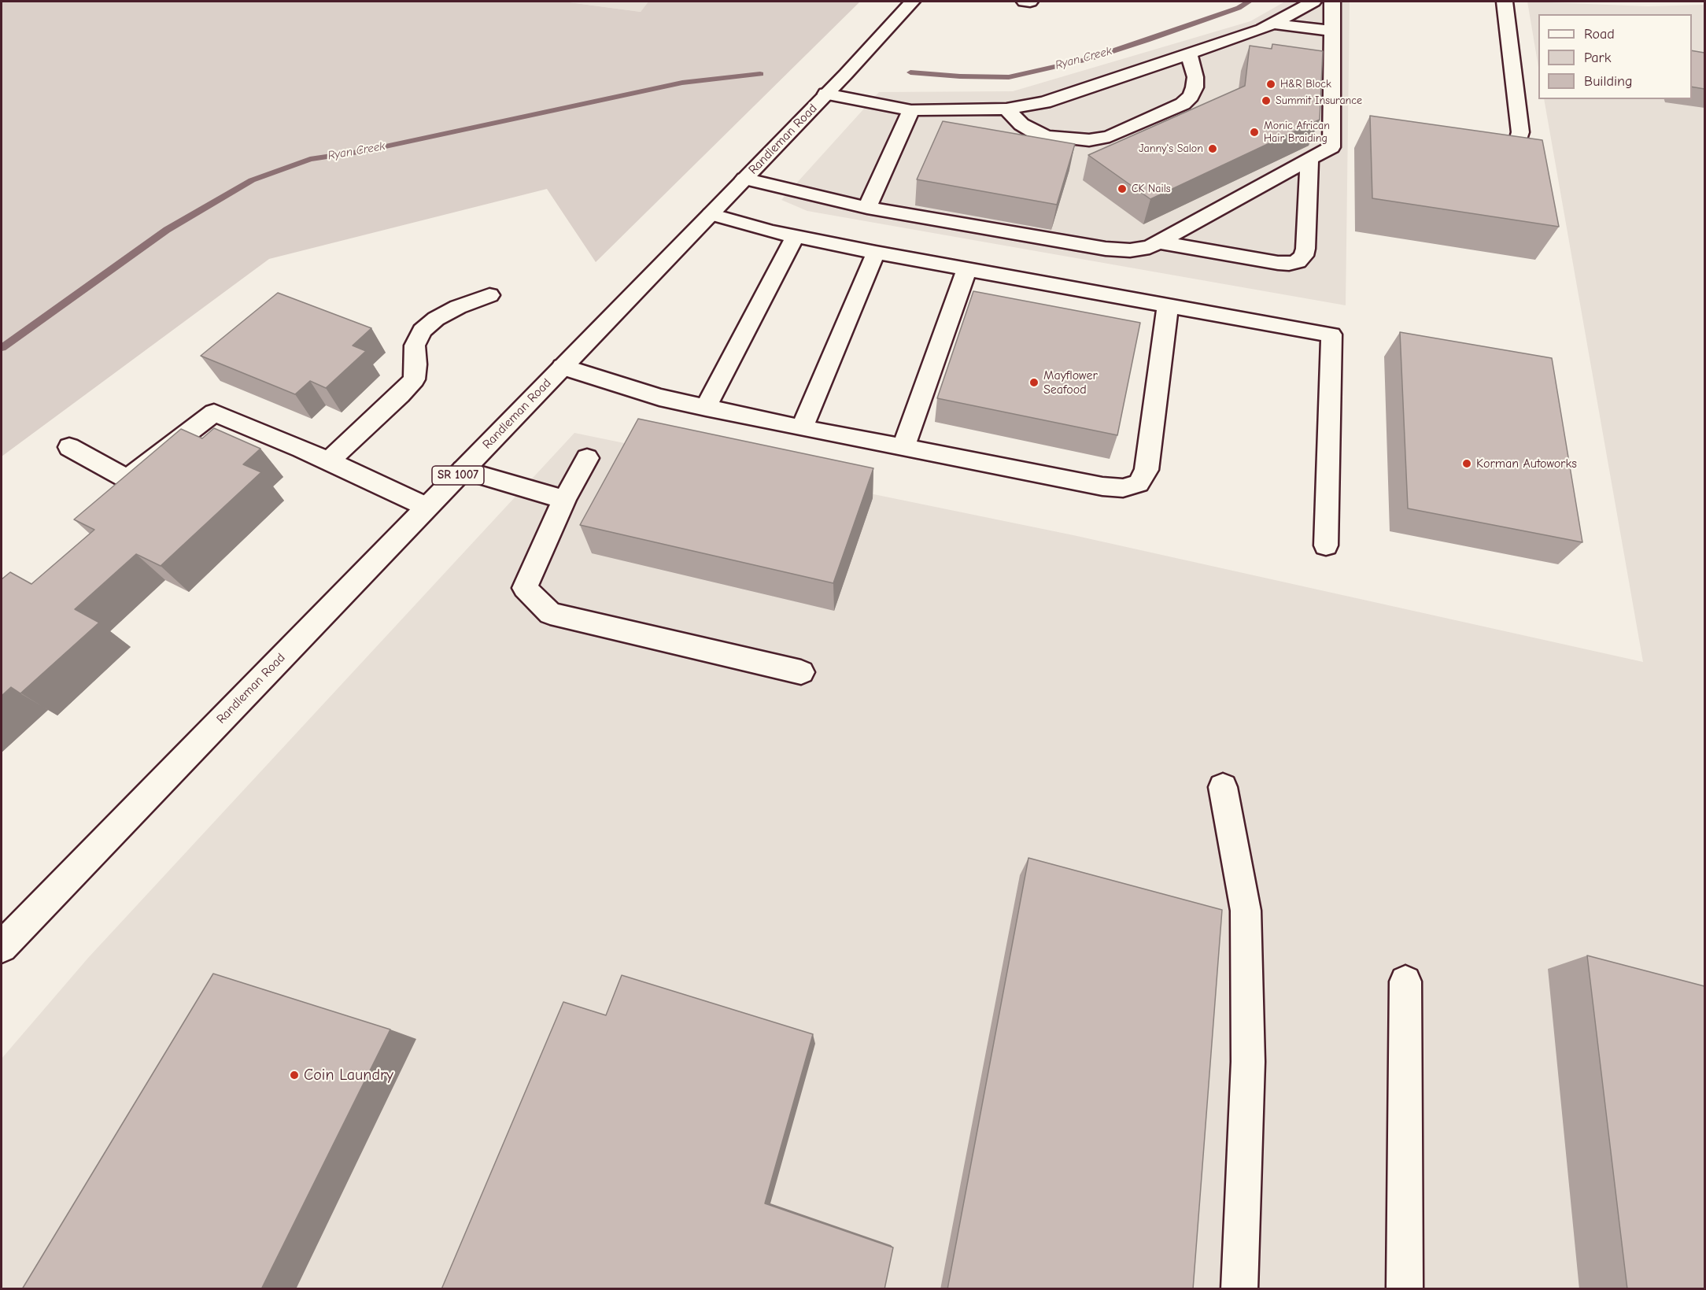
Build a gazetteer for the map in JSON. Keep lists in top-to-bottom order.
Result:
{
  "streets": {
    "main road": ["Randleman Road", "SR 1007"]
  },
  "water": ["Ryan Creek"],
  "places": [
    "H&R Block",
    "Summit Insurance",
    "Monic African Hair Braiding",
    "Janny's Salon",
    "CK Nails",
    "Mayflower Seafood",
    "Korman Autoworks",
    "Coin Laundry"
  ],
  "legend": ["Road", "Park", "Building"]
}
